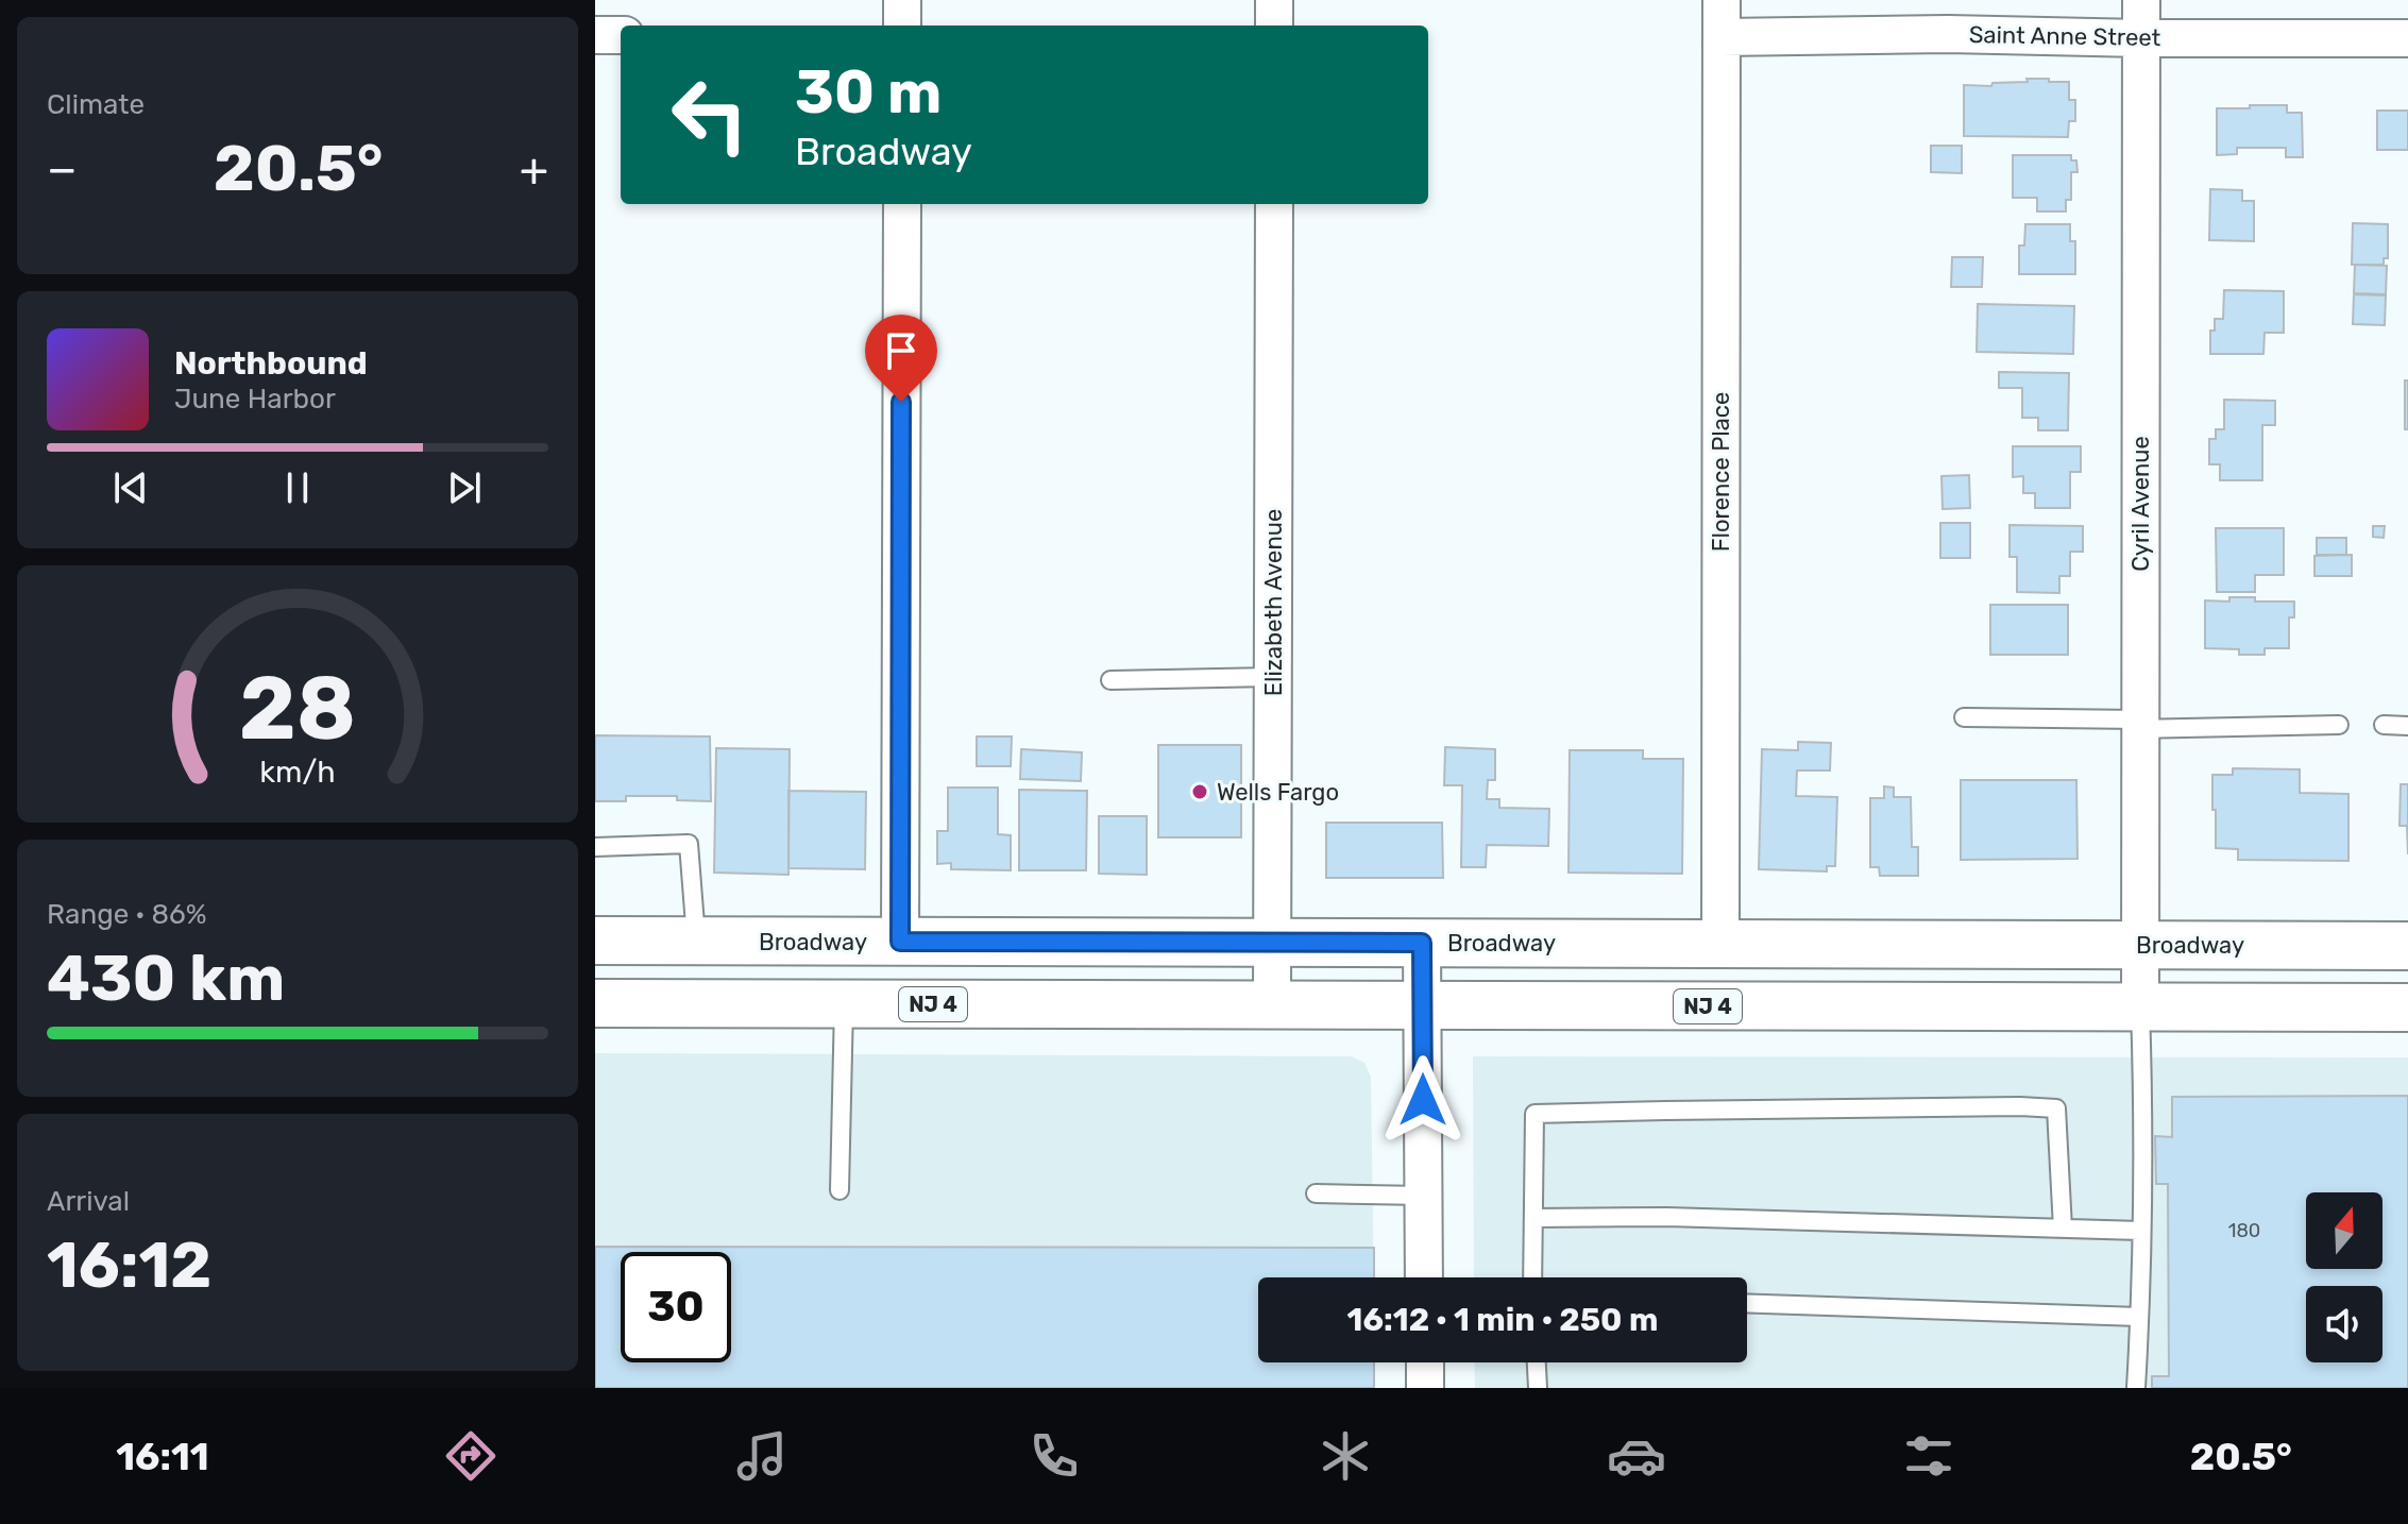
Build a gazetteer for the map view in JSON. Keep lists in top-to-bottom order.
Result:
{
  "streets": {
    "main road": ["Broadway", "NJ 4"],
    "street": [
      "Saint Anne Street",
      "Florence Place",
      "Cyril Avenue",
      "Elizabeth Avenue"
    ]
  },
  "crossings": [
    ["Saint Anne Street", "Florence Place"],
    ["Saint Anne Street", "Cyril Avenue"],
    ["Florence Place", "Broadway"],
    ["Cyril Avenue", "Broadway"],
    ["Cyril Avenue", "NJ 4"],
    ["Elizabeth Avenue", "Broadway"],
    ["Elizabeth Avenue", "NJ 4"]
  ],
  "places": ["Wells Fargo"],
  "house_numbers": ["180"],
  "north": "top",
  "page": {
    "tile": [
      "Climate",
      ["Range · 86%", "430 km"],
      ["Arrival", "16:12"]
    ],
    "turn": ["30 m", "Broadway"],
    "heat": ["−", "20.5°", "+"],
    "song": ["Northbound", "June Harbor"],
    "limit": "30",
    "trip": "16:12 · 1 min · 250 m",
    "tabs": ["16:11", "20.5°"],
    "gauge": ["28", "km/h"]
  }
}
